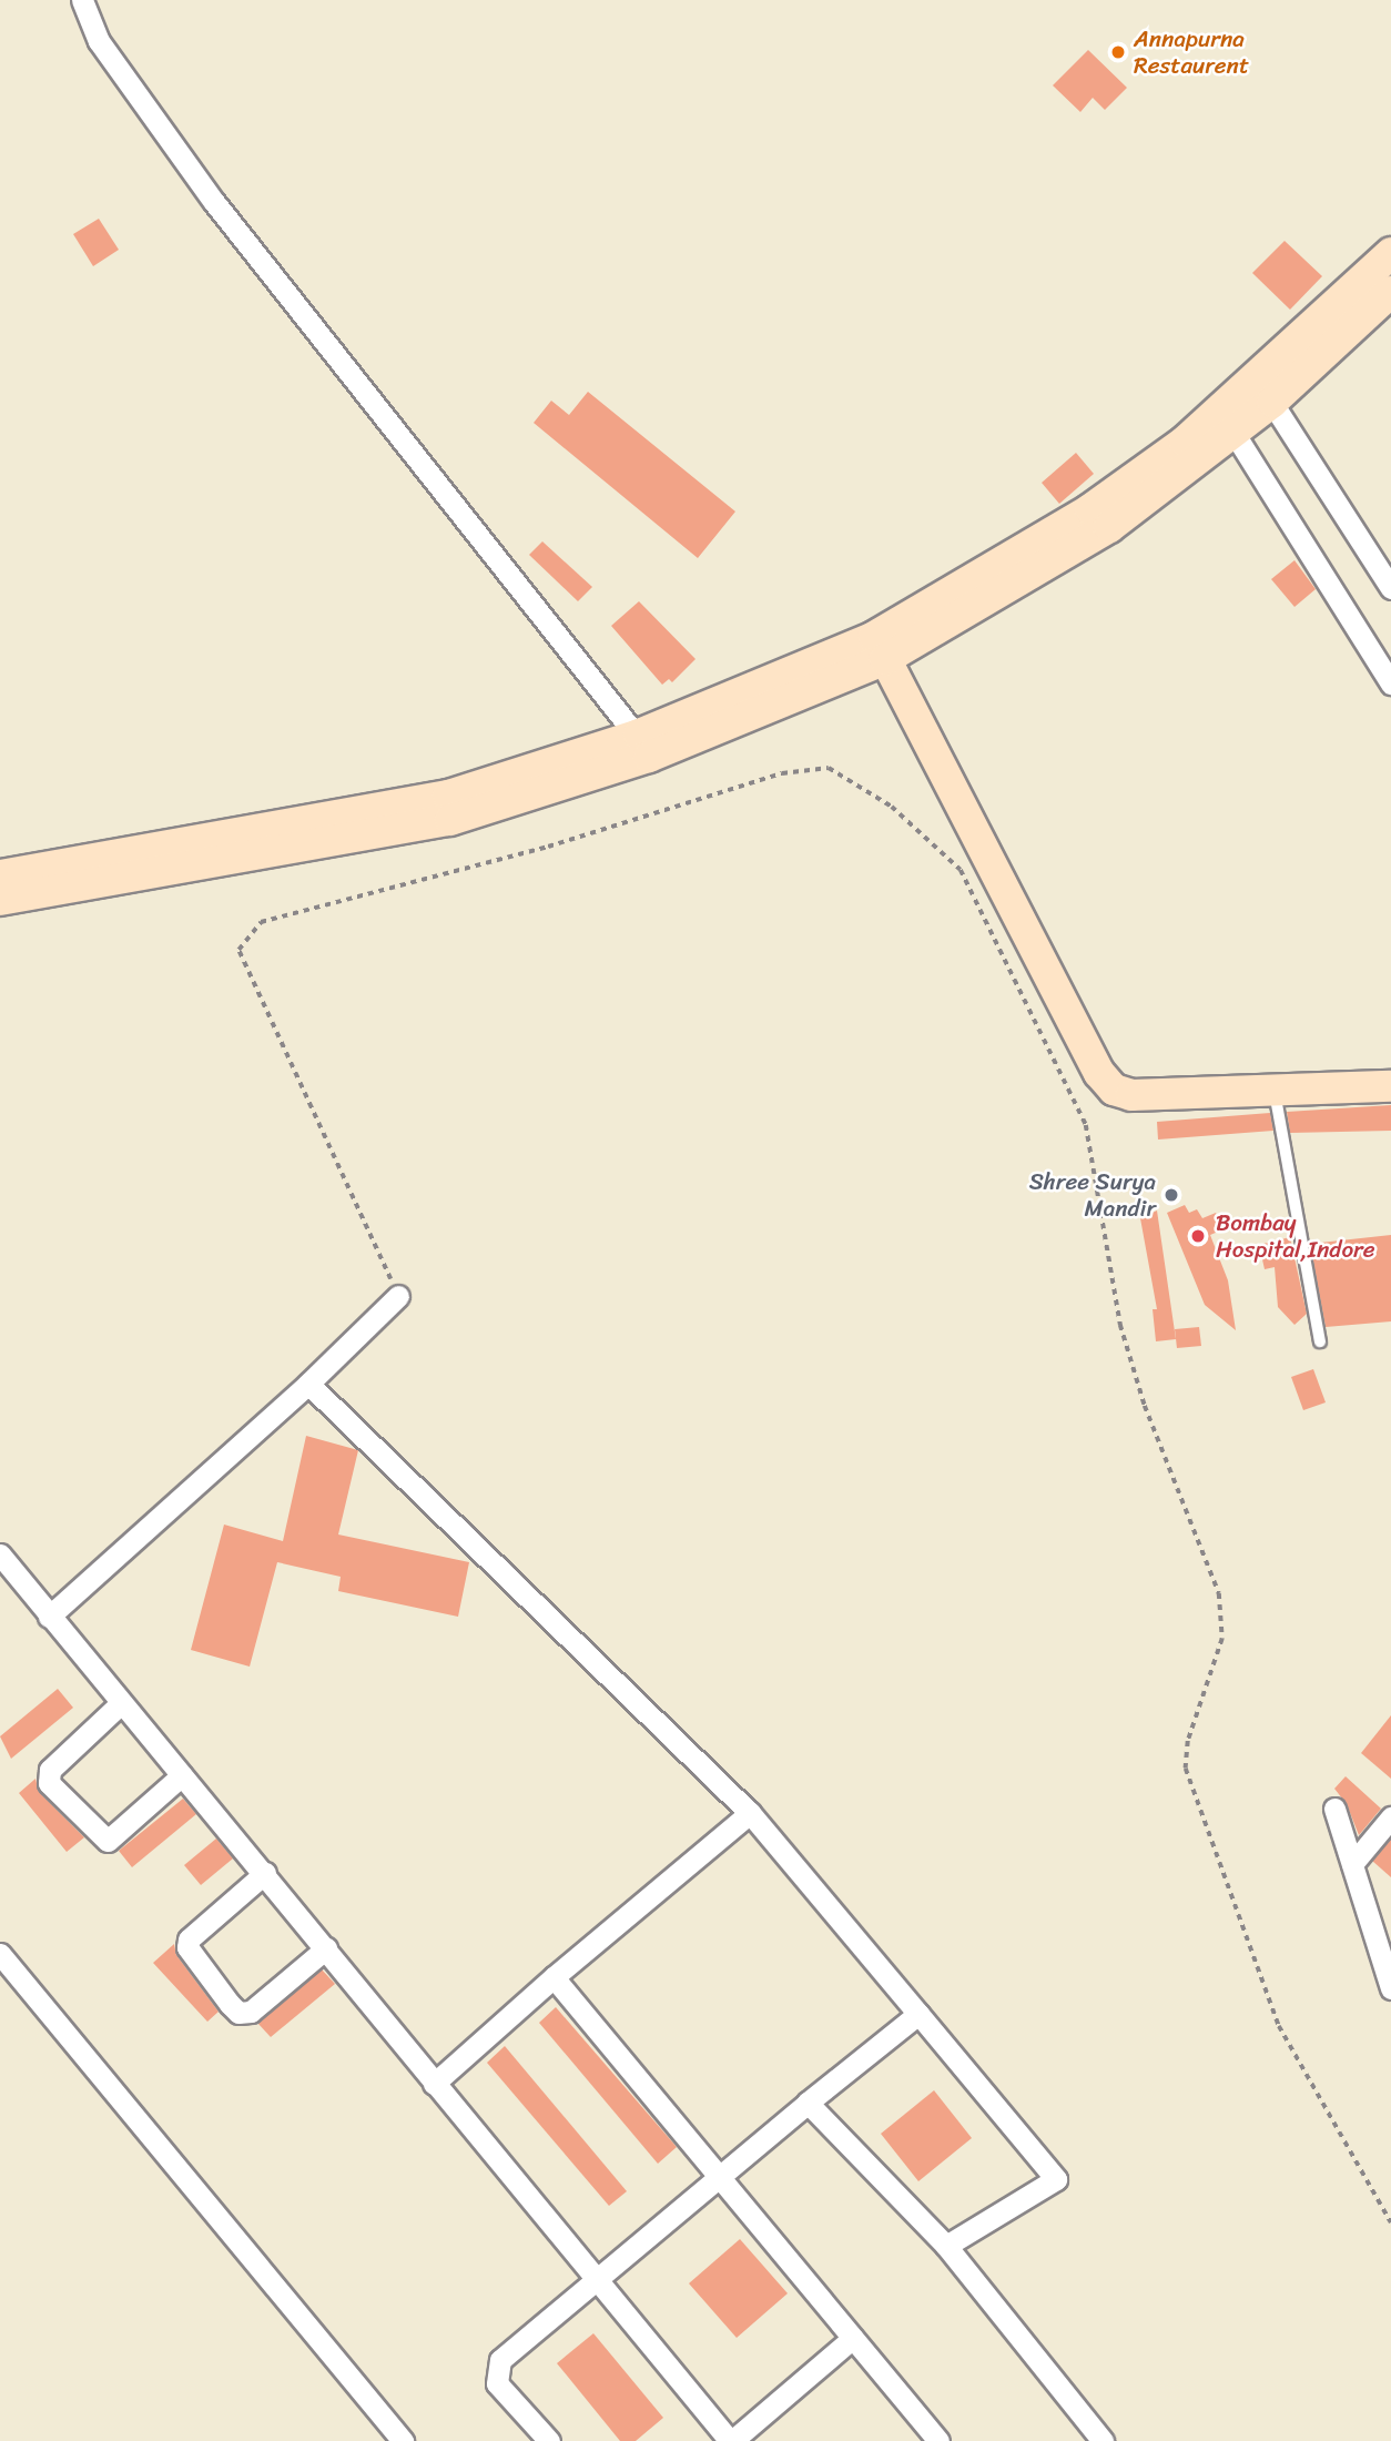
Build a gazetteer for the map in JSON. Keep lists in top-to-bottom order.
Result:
{
  "places": ["Annapurna Restaurent", "Shree Surya Mandir", "Bombay Hospital,Indore"]
}
